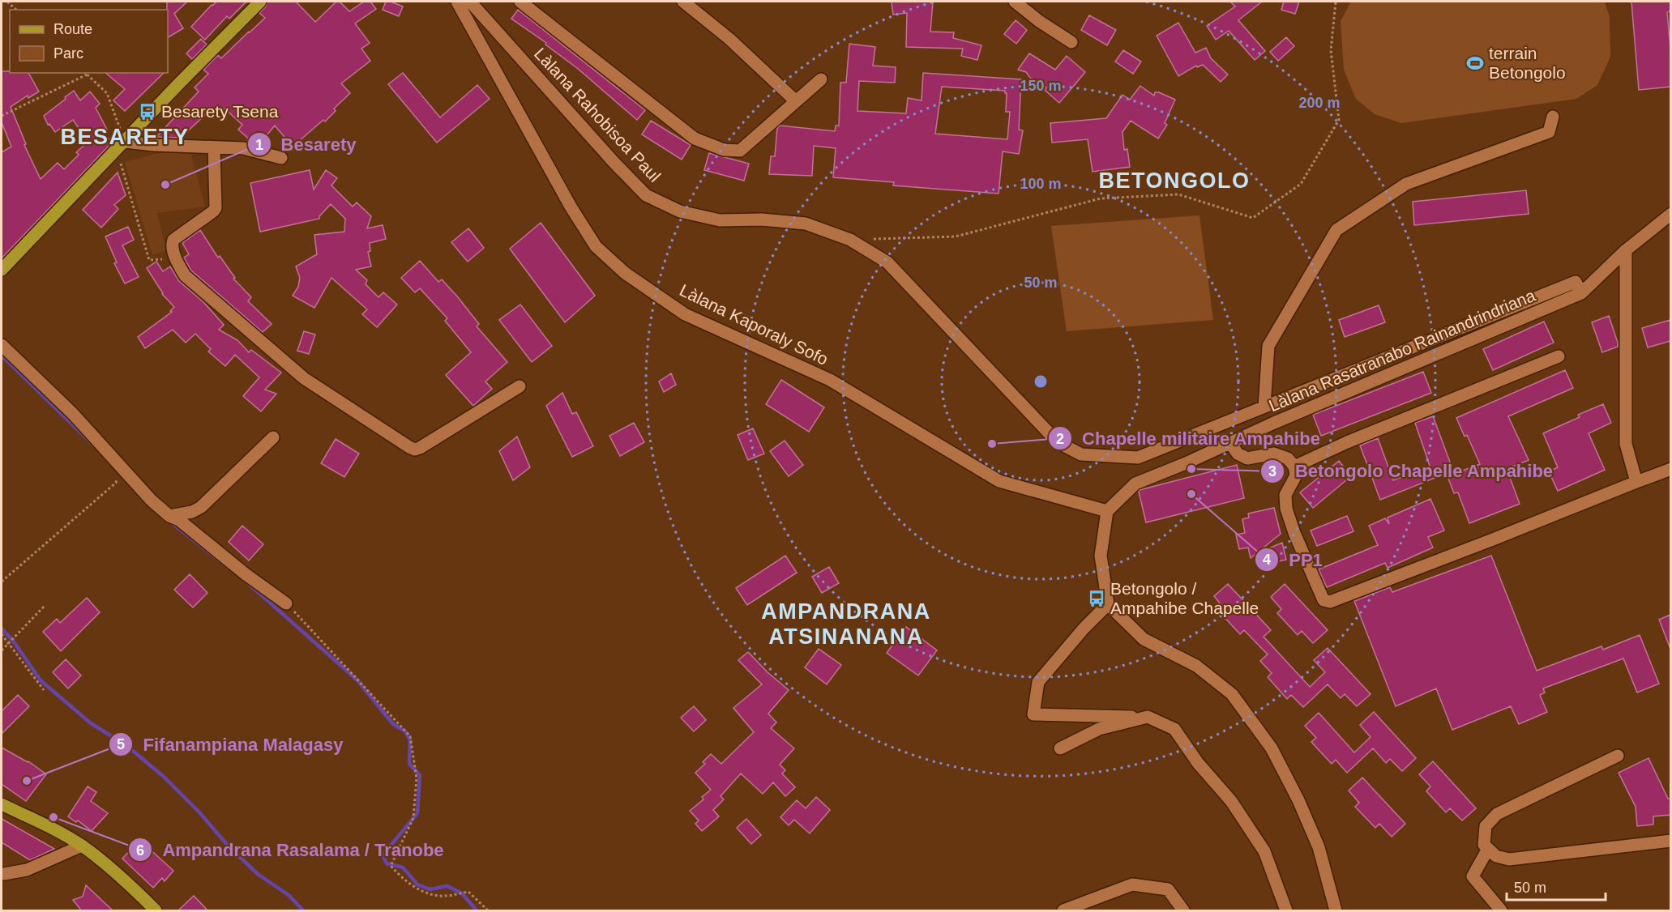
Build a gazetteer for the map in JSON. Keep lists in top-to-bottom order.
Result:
{
  "streets": {
    "street": ["Làlana Rahobisoa Paul", "Làlana Kaporaly Sofo", "Làlana Rasatranabo Rainandrindriana"]
  },
  "crossings": [
    ["Làlana Rahobisoa Paul", "Làlana Rasatranabo Rainandrindriana"],
    ["Làlana Kaporaly Sofo", "Làlana Rasatranabo Rainandrindriana"]
  ],
  "districts": ["BESARETY", "BETONGOLO", "AMPANDRANA ATSINANANA"],
  "places": {
    "sports": ["terrain Betongolo"],
    "bus stop": ["Besarety Tsena", "Betongolo / Ampahibe Chapelle"],
    "other": [
      "Besarety",
      "Chapelle militaire Ampahibe",
      "Betongolo Chapelle Ampahibe",
      "PP1",
      "Fifanampiana Malagasy",
      "Ampandrana Rasalama / Tranobe"
    ]
  },
  "legend": ["Route", "Parc"],
  "scale_bar": "50 m",
  "rings": [
    "150 m",
    "200 m",
    "100 m",
    "50 m"
  ]
}
